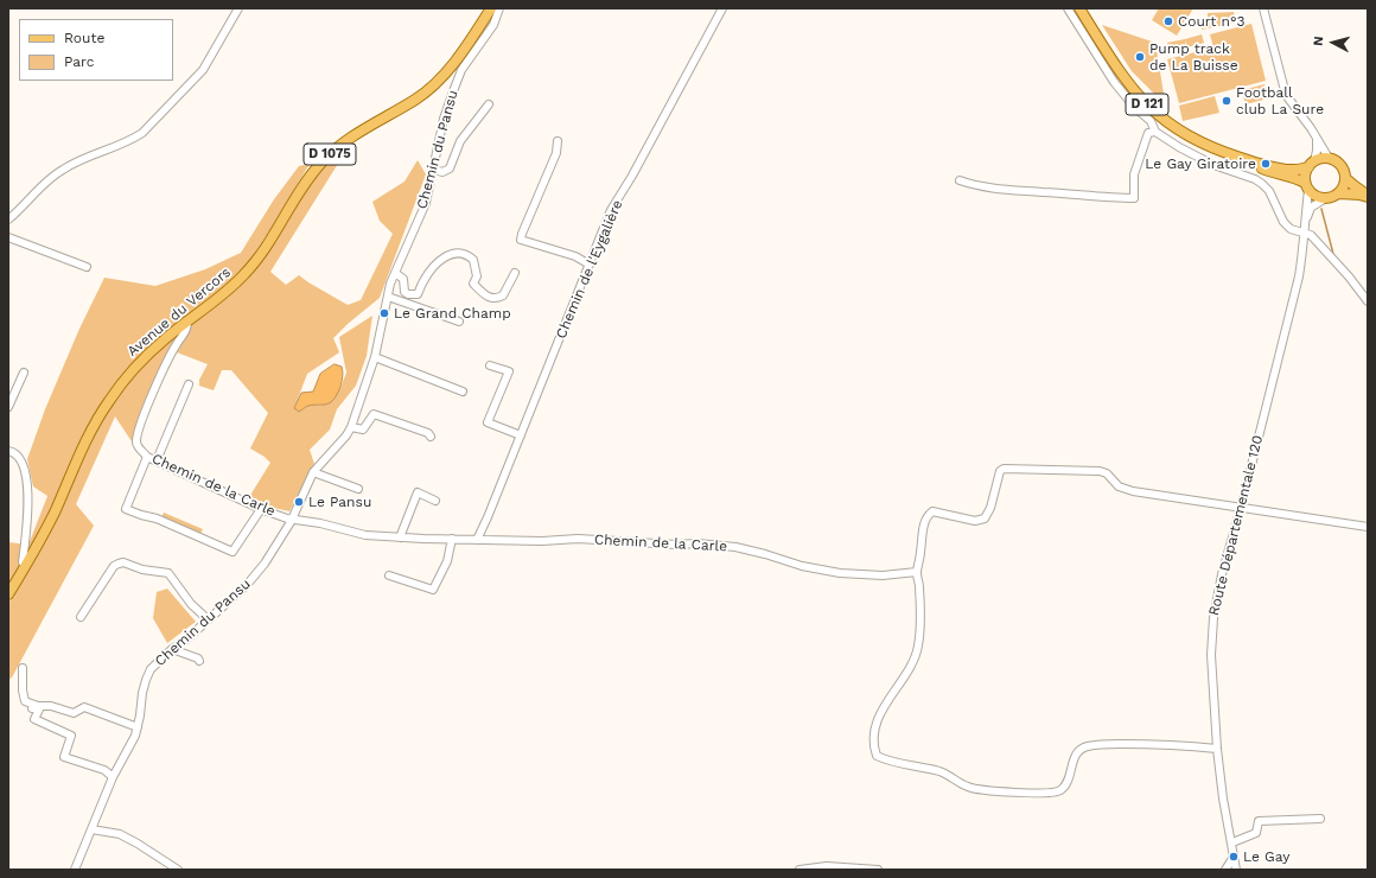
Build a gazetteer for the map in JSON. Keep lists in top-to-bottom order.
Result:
{
  "streets": {
    "main road": ["D 121", "D 1075", "Avenue du Vercors"],
    "street": [
      "Chemin du Pansu",
      "Chemin de l'Eygalière",
      "Chemin de la Carle",
      "Route Départementale 120"
    ]
  },
  "crossings": [
    ["D 121", "Route Départementale 120"],
    ["Chemin du Pansu", "Chemin de la Carle"],
    ["Chemin de l'Eygalière", "Chemin de la Carle"],
    ["Avenue du Vercors", "Chemin de la Carle"]
  ],
  "places": [
    "Court n°3",
    "Pump track de La Buisse",
    "Football club La Sure",
    "Le Gay Giratoire",
    "Le Grand Champ",
    "Le Pansu",
    "Le Gay"
  ],
  "legend": ["Route", "Parc"],
  "north": "left"
}
